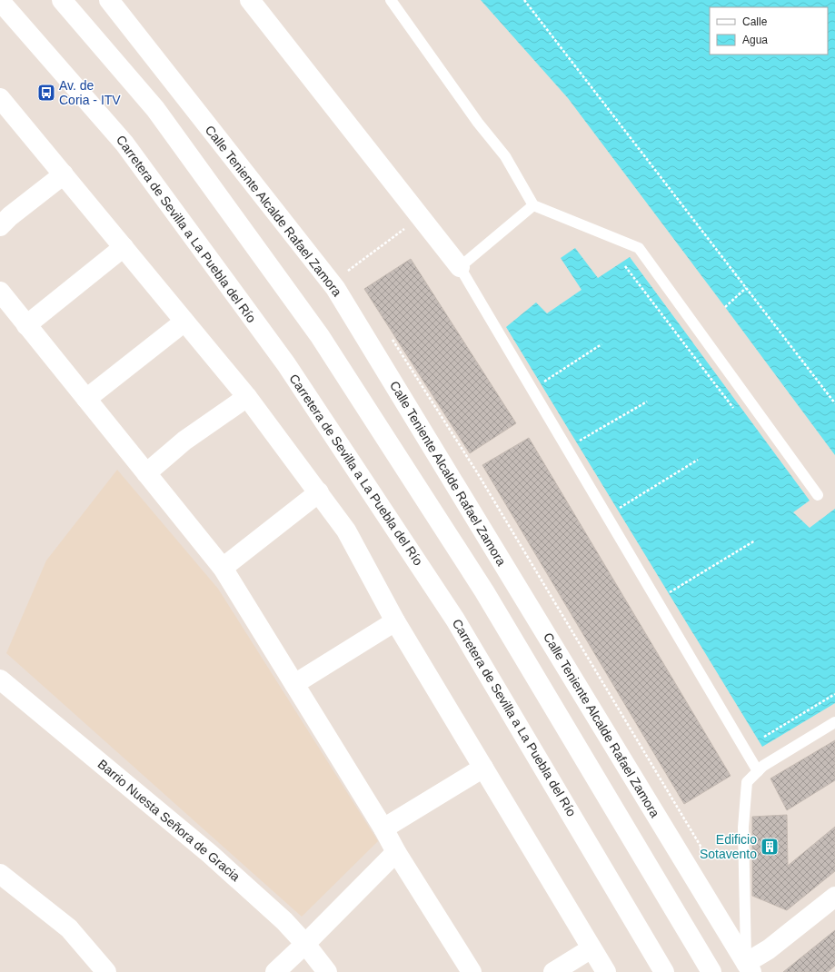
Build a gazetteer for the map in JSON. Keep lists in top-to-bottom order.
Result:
{
  "streets": {
    "street": ["Calle Teniente Alcalde Rafael Zamora", "Carretera de Sevilla a La Puebla del Río", "Barrio Nuesta Señora de Gracia"]
  },
  "places": {
    "bus stop": ["Av. de Coria - ITV"],
    "building": ["Edificio Sotavento"]
  },
  "legend": ["Calle", "Agua"]
}
